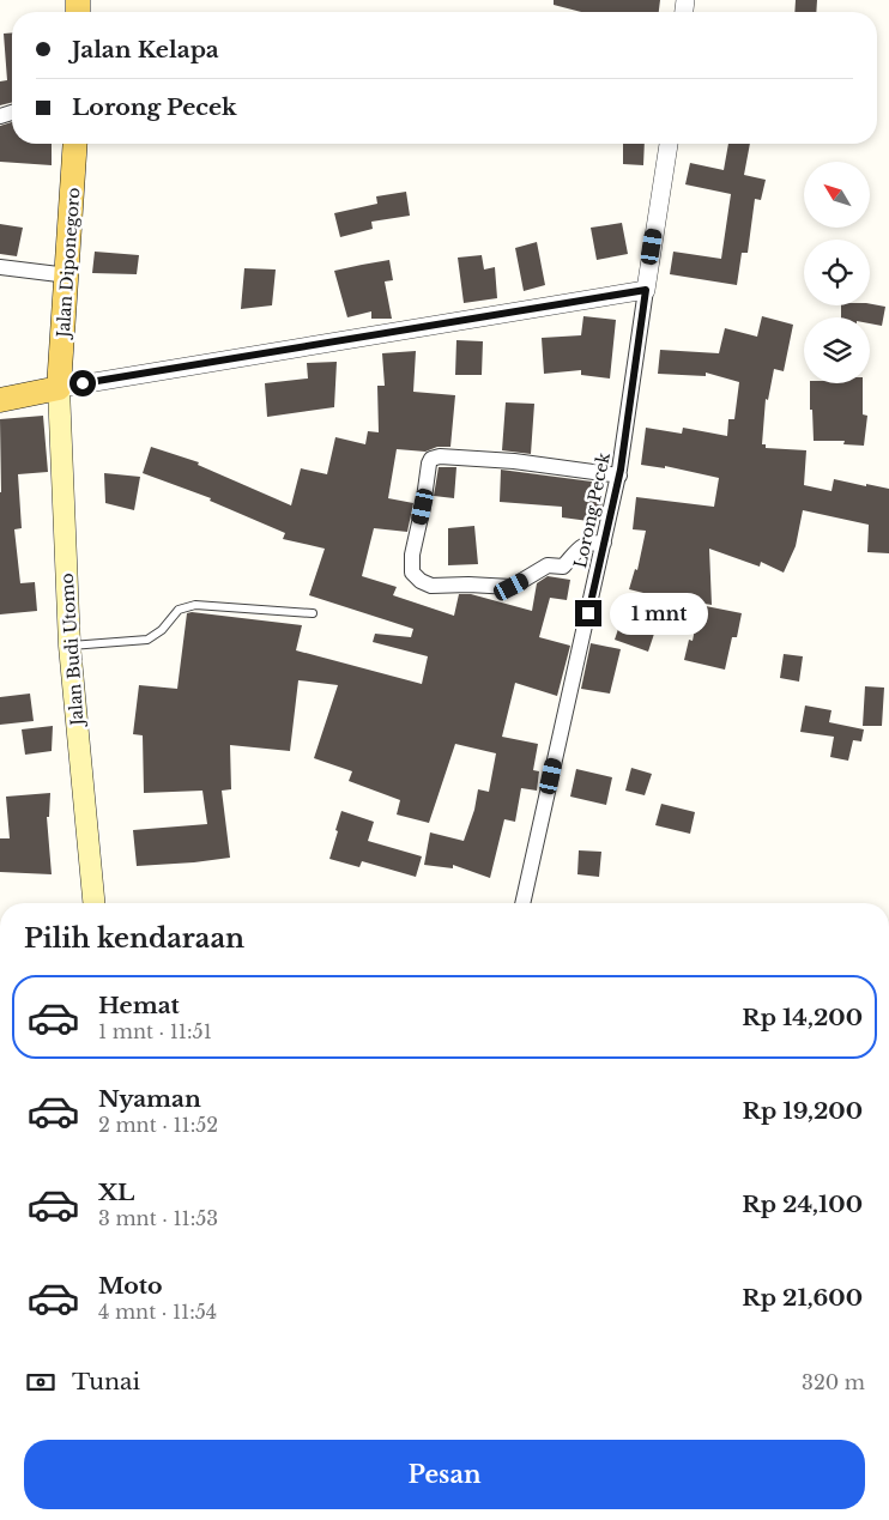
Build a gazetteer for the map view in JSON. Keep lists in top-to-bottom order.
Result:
{
  "streets": {
    "main road": ["Jalan Diponegoro", "Jalan Budi Utomo"],
    "street": ["Lorong Pecek"]
  },
  "crossings": [
    ["Jalan Diponegoro", "Jalan Budi Utomo"]
  ],
  "north": "top left",
  "page": {
    "banner": ["Jalan Kelapa", "Lorong Pecek"],
    "bubble": "1 mnt",
    "heading": "Pilih kendaraan",
    "list": [
      {
        "name": "Hemat",
        "note": "1 mnt · 11:51",
        "value": "Rp 14,200"
      },
      {
        "name": "Nyaman",
        "note": "2 mnt · 11:52",
        "value": "Rp 19,200"
      },
      {
        "name": "XL",
        "note": "3 mnt · 11:53",
        "value": "Rp 24,100"
      },
      {
        "name": "Moto",
        "note": "4 mnt · 11:54",
        "value": "Rp 21,600"
      }
    ],
    "pay": ["Tunai", "320 m"],
    "buttons": "Pesan"
  }
}
